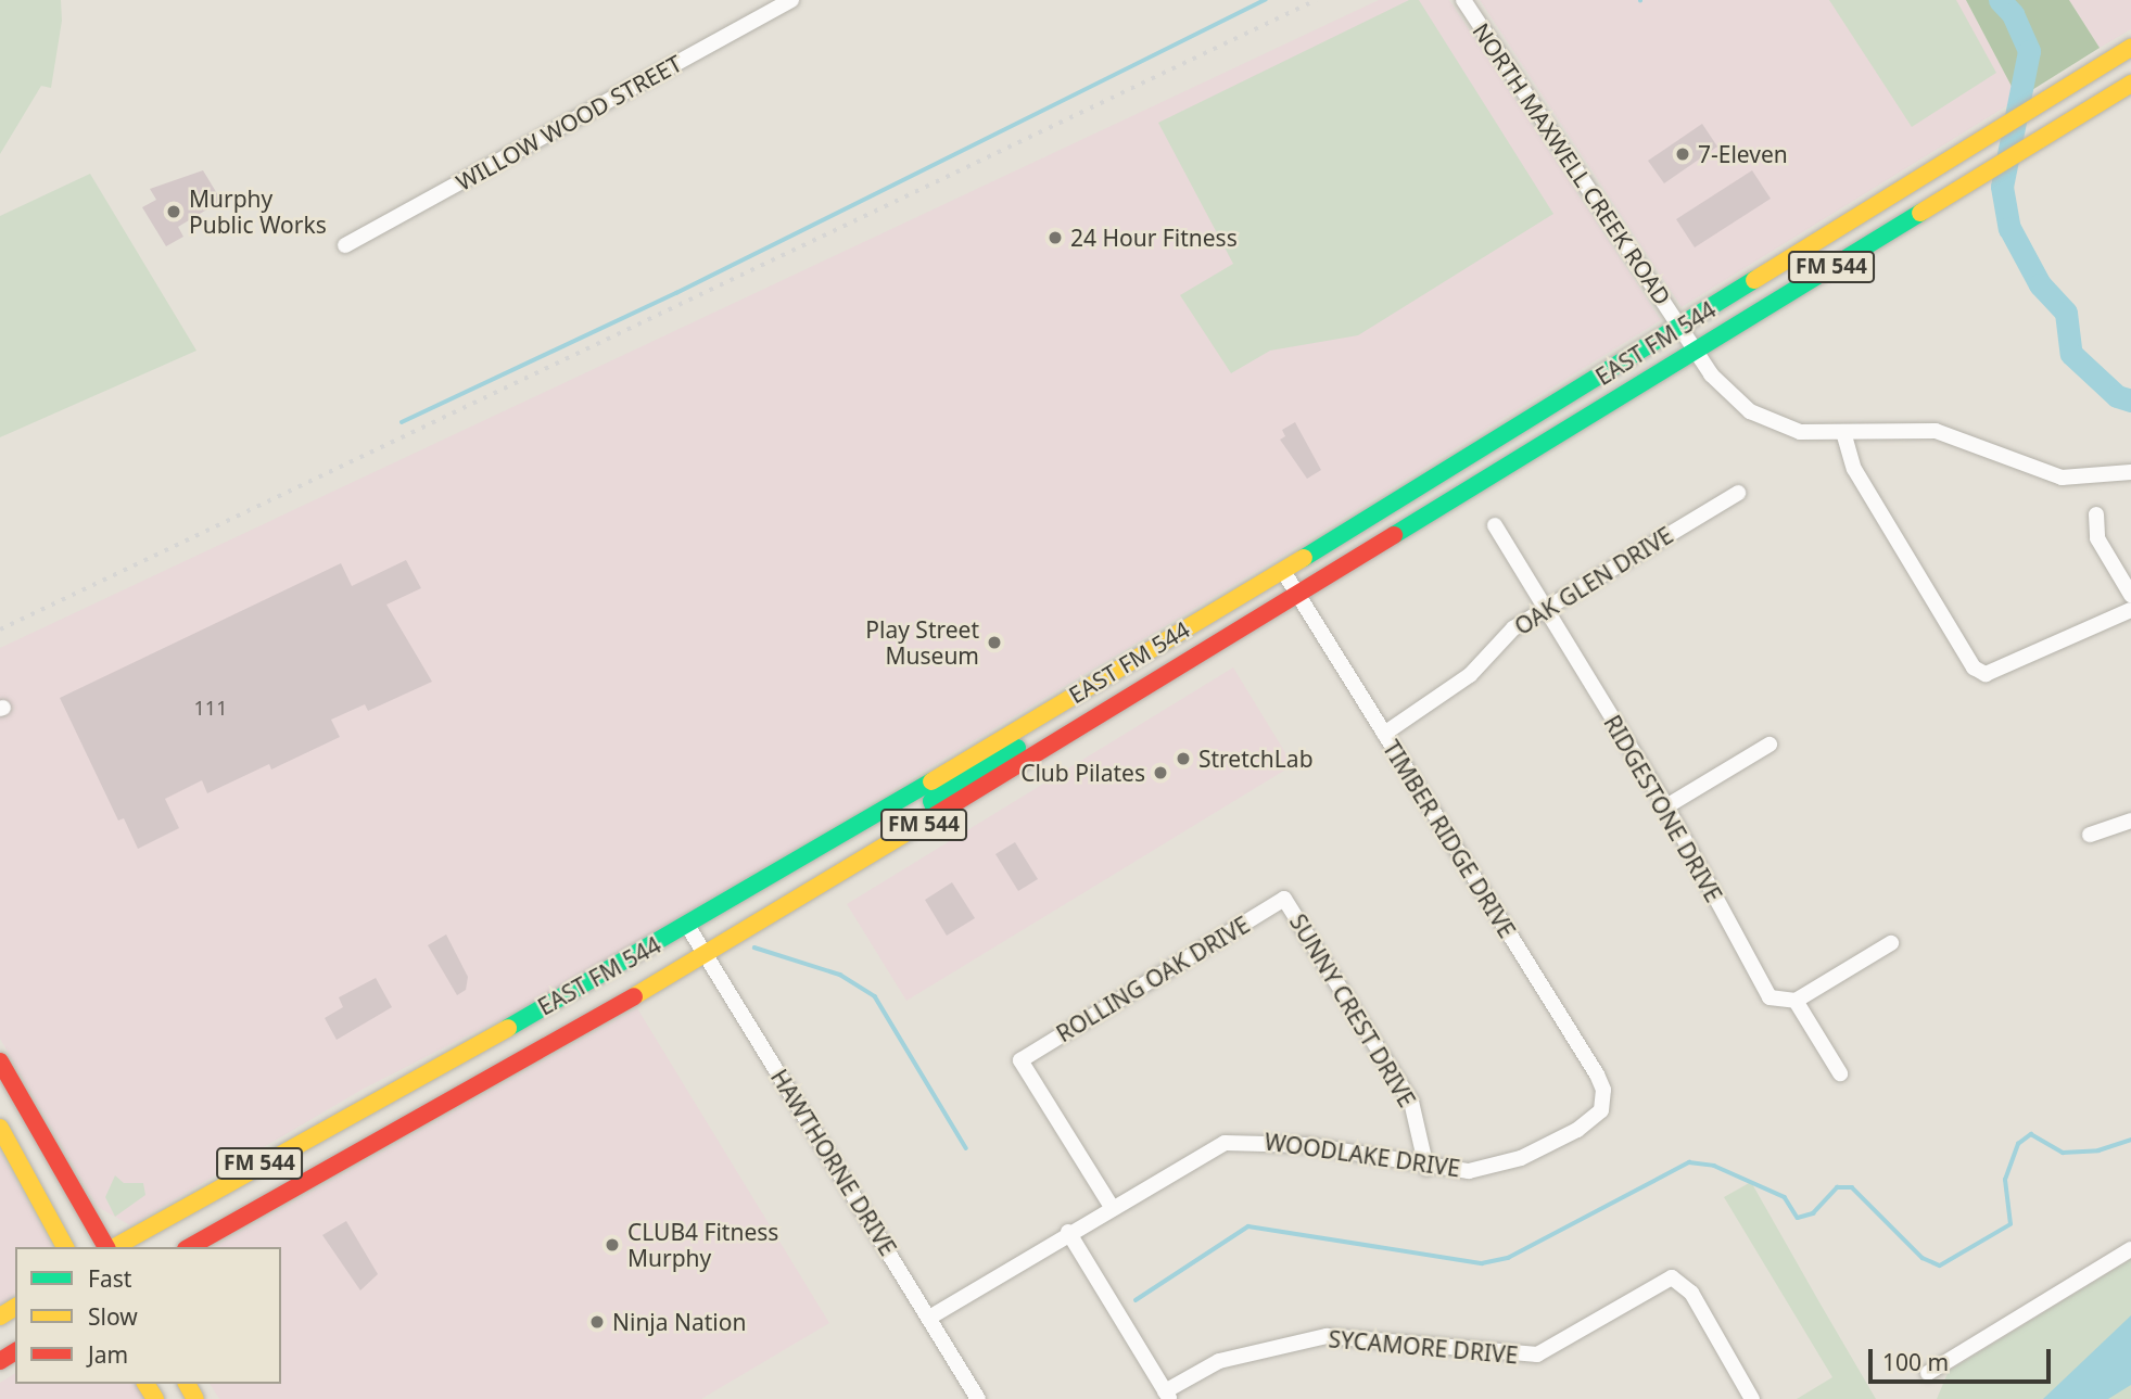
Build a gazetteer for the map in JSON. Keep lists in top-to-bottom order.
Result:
{
  "streets": {
    "main road": ["FM 544", "EAST FM 544"],
    "street": [
      "WILLOW WOOD STREET",
      "NORTH MAXWELL CREEK ROAD",
      "OAK GLEN DRIVE",
      "RIDGESTONE DRIVE",
      "TIMBER RIDGE DRIVE",
      "ROLLING OAK DRIVE",
      "SUNNY CREST DRIVE",
      "WOODLAKE DRIVE",
      "HAWTHORNE DRIVE",
      "SYCAMORE DRIVE"
    ]
  },
  "crossings": [
    ["NORTH MAXWELL CREEK ROAD", "EAST FM 544"],
    ["EAST FM 544", "TIMBER RIDGE DRIVE"],
    ["EAST FM 544", "HAWTHORNE DRIVE"],
    ["OAK GLEN DRIVE", "RIDGESTONE DRIVE"],
    ["OAK GLEN DRIVE", "TIMBER RIDGE DRIVE"],
    ["TIMBER RIDGE DRIVE", "WOODLAKE DRIVE"],
    ["ROLLING OAK DRIVE", "SUNNY CREST DRIVE"],
    ["ROLLING OAK DRIVE", "WOODLAKE DRIVE"],
    ["SUNNY CREST DRIVE", "WOODLAKE DRIVE"],
    ["WOODLAKE DRIVE", "HAWTHORNE DRIVE"]
  ],
  "places": [
    "7-Eleven",
    "Murphy Public Works",
    "24 Hour Fitness",
    "Play Street Museum",
    "StretchLab",
    "Club Pilates",
    "CLUB4 Fitness Murphy",
    "Ninja Nation"
  ],
  "house_numbers": ["111"],
  "legend": ["Fast", "Slow", "Jam"],
  "scale_bar": "100 m"
}
